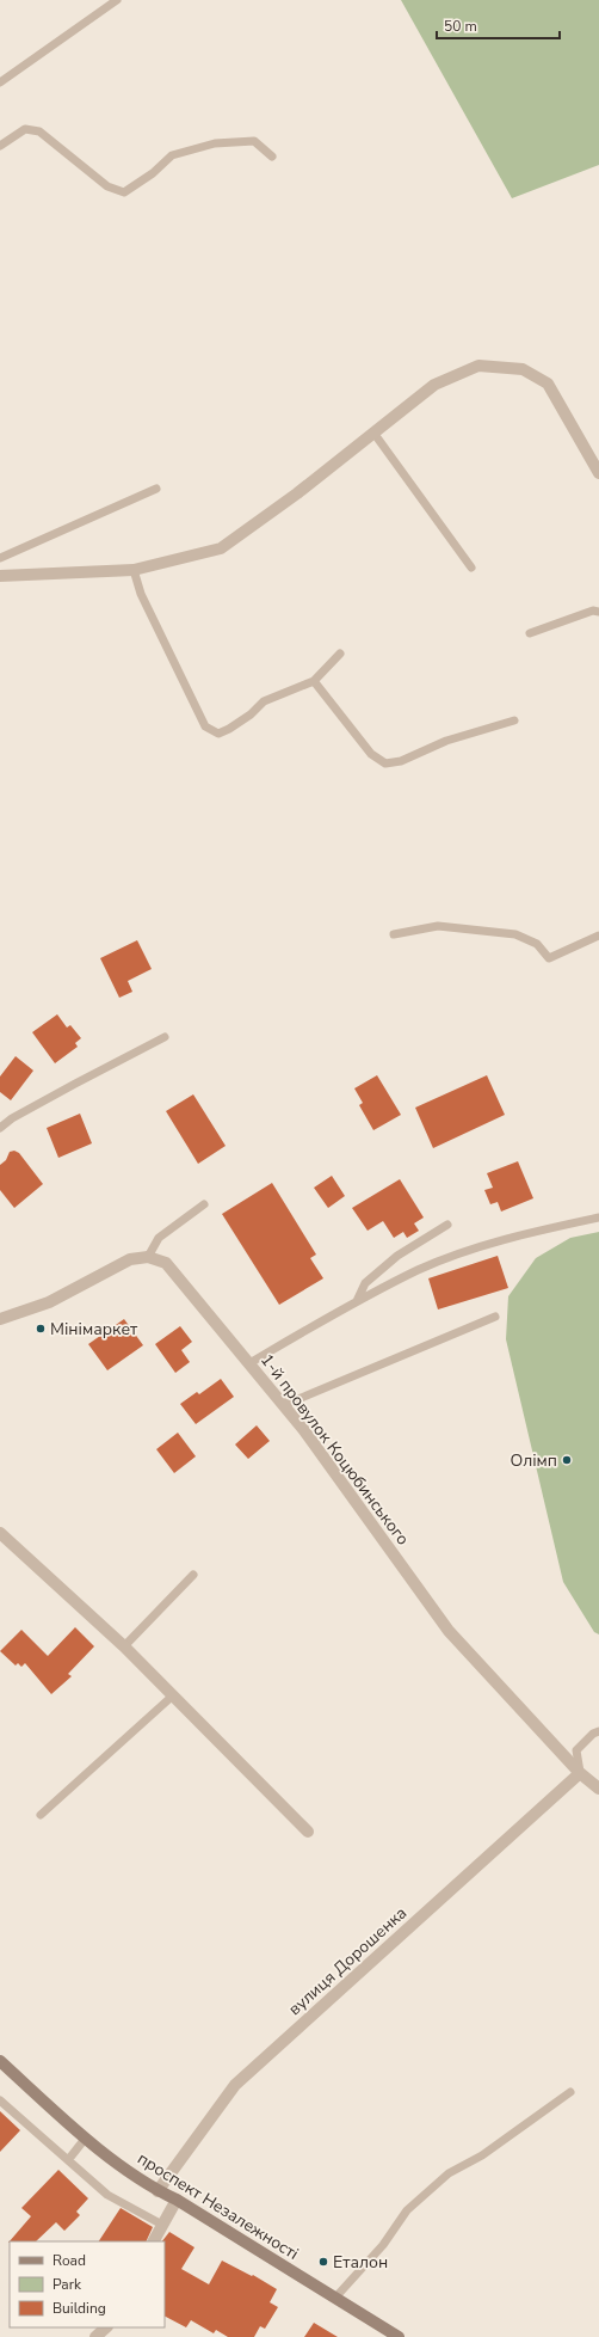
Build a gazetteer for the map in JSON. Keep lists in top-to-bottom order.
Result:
{
  "streets": {
    "main road": ["проспект Незалежності"],
    "street": ["1-й провулок Коцюбинського", "вулиця Дорошенка"]
  },
  "crossings": [
    ["1-й провулок Коцюбинського", "вулиця Дорошенка"],
    ["вулиця Дорошенка", "проспект Незалежності"]
  ],
  "places": ["Мінімаркет", "Олімп", "Еталон"],
  "legend": ["Road", "Park", "Building"],
  "scale_bar": "50 m"
}
